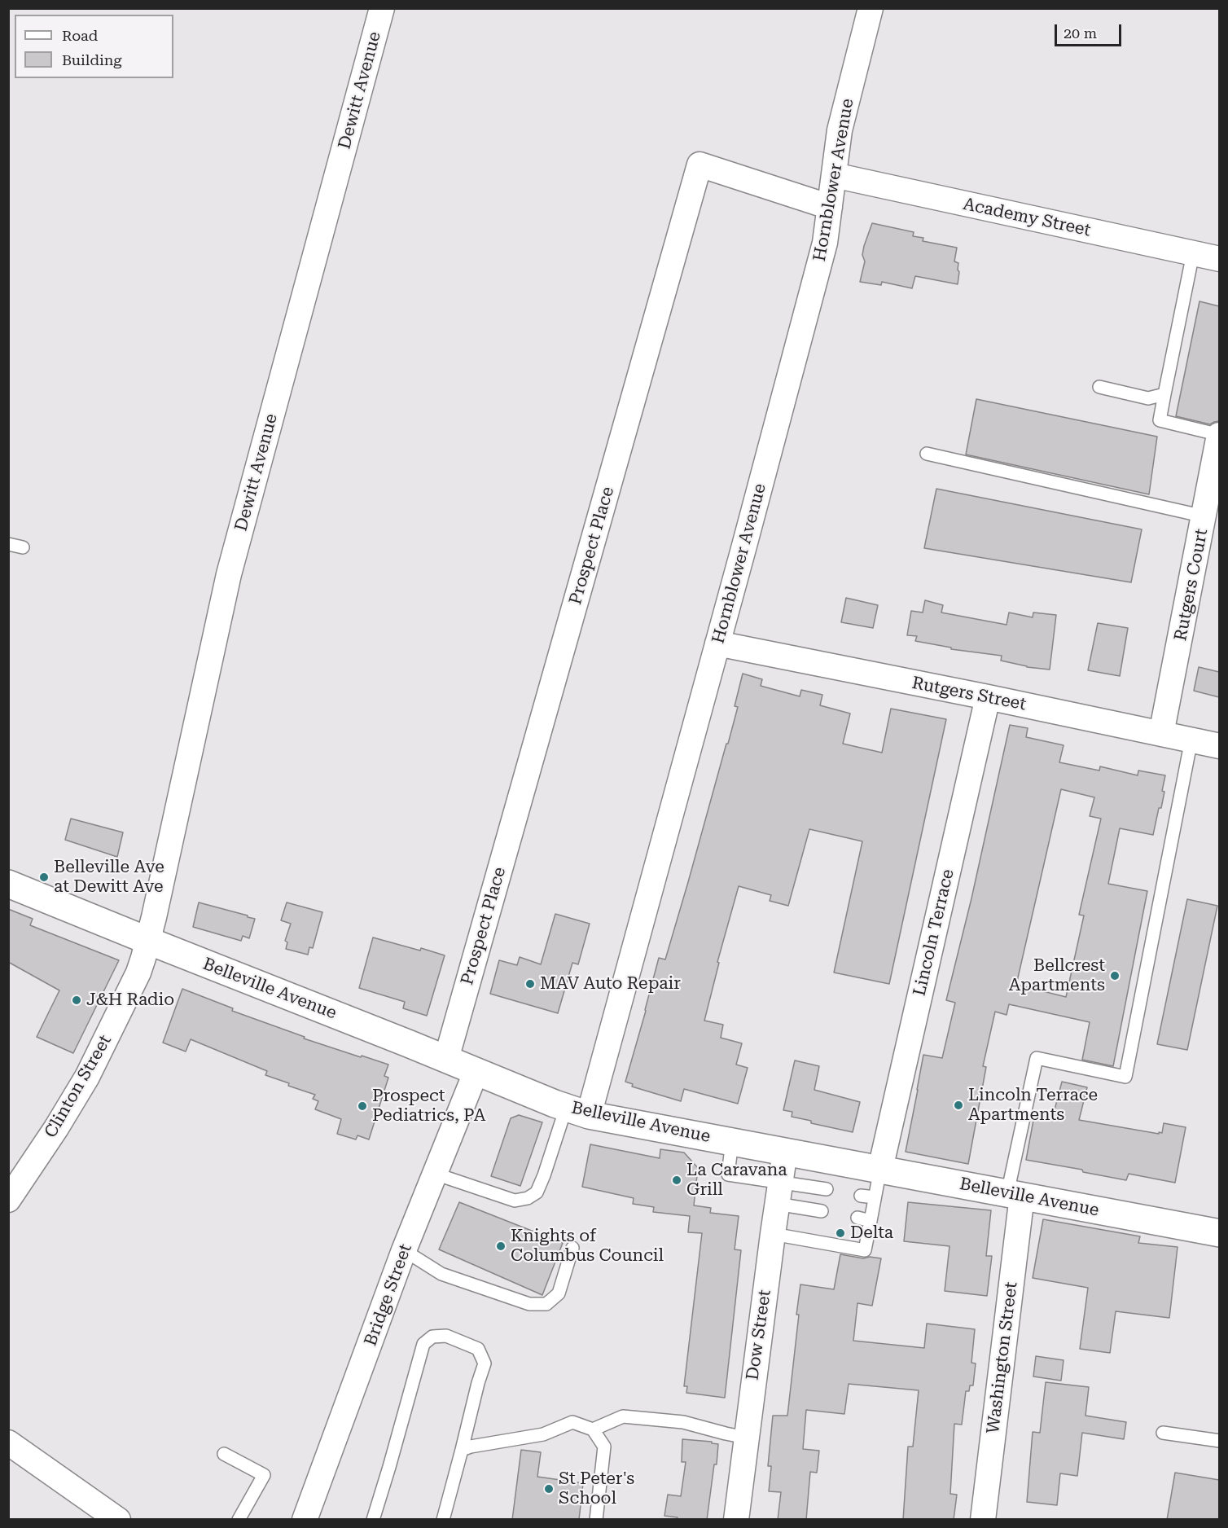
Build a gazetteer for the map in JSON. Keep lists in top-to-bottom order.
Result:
{
  "streets": {
    "main road": ["Belleville Avenue"],
    "street": [
      "Dewitt Avenue",
      "Hornblower Avenue",
      "Academy Street",
      "Prospect Place",
      "Rutgers Court",
      "Rutgers Street",
      "Lincoln Terrace",
      "Clinton Street",
      "Bridge Street",
      "Dow Street",
      "Washington Street"
    ]
  },
  "crossings": [
    ["Dewitt Avenue", "Belleville Avenue"],
    ["Dewitt Avenue", "Clinton Street"],
    ["Hornblower Avenue", "Academy Street"],
    ["Hornblower Avenue", "Prospect Place"],
    ["Hornblower Avenue", "Rutgers Street"],
    ["Hornblower Avenue", "Belleville Avenue"],
    ["Prospect Place", "Belleville Avenue"],
    ["Rutgers Court", "Rutgers Street"],
    ["Rutgers Street", "Lincoln Terrace"],
    ["Lincoln Terrace", "Belleville Avenue"],
    ["Belleville Avenue", "Clinton Street"],
    ["Belleville Avenue", "Bridge Street"],
    ["Belleville Avenue", "Dow Street"],
    ["Belleville Avenue", "Washington Street"]
  ],
  "places": [
    "Belleville Ave at Dewitt Ave",
    "Bellcrest Apartments",
    "MAV Auto Repair",
    "J&H Radio",
    "Lincoln Terrace Apartments",
    "Prospect Pediatrics, PA",
    "La Caravana Grill",
    "Delta",
    "Knights of Columbus Council",
    "St Peter's School"
  ],
  "legend": ["Road", "Building"],
  "scale_bar": "20 m"
}
